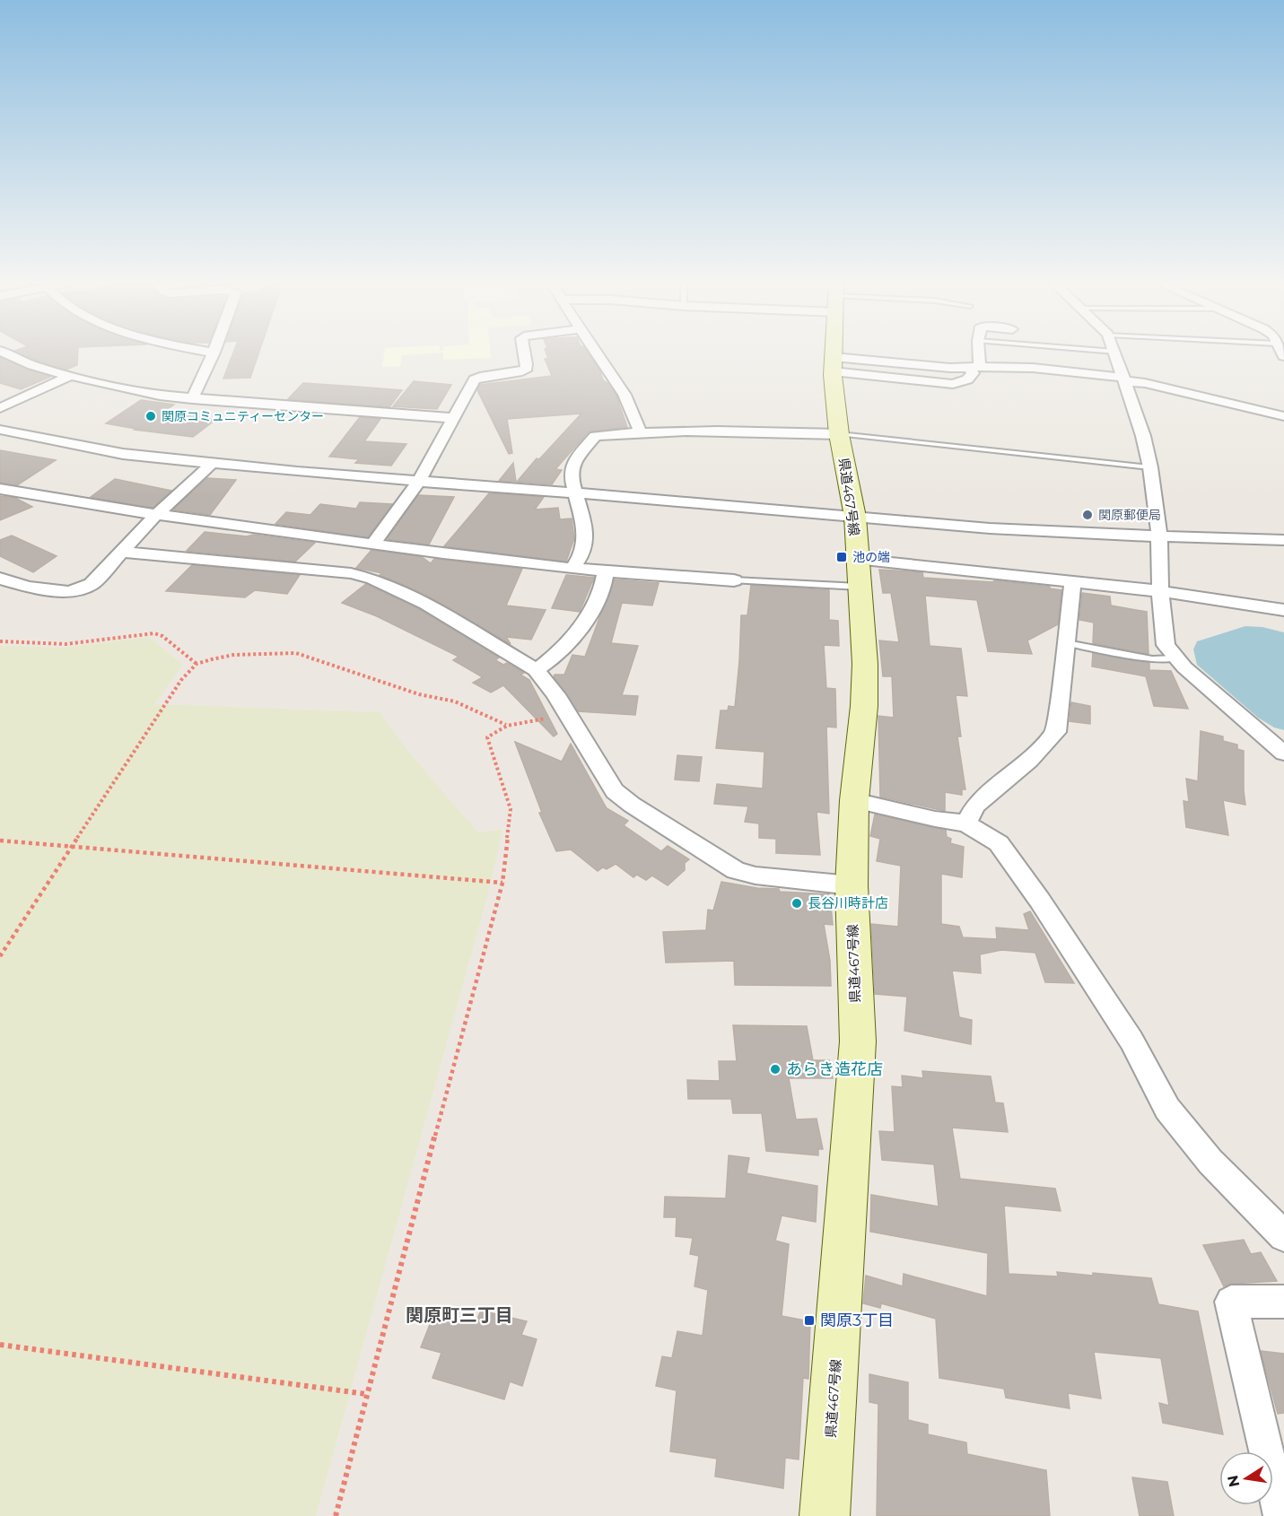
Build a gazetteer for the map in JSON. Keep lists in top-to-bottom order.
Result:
{
  "streets": {
    "main road": ["県道467号線"]
  },
  "districts": ["関原町三丁目"],
  "places": {
    "other": [
      "関原コミュニティーセンター",
      "関原郵便局",
      "長谷川時計店",
      "あらき造花店"
    ],
    "transit": ["池の端", "関原3丁目"]
  },
  "north": "left"
}
